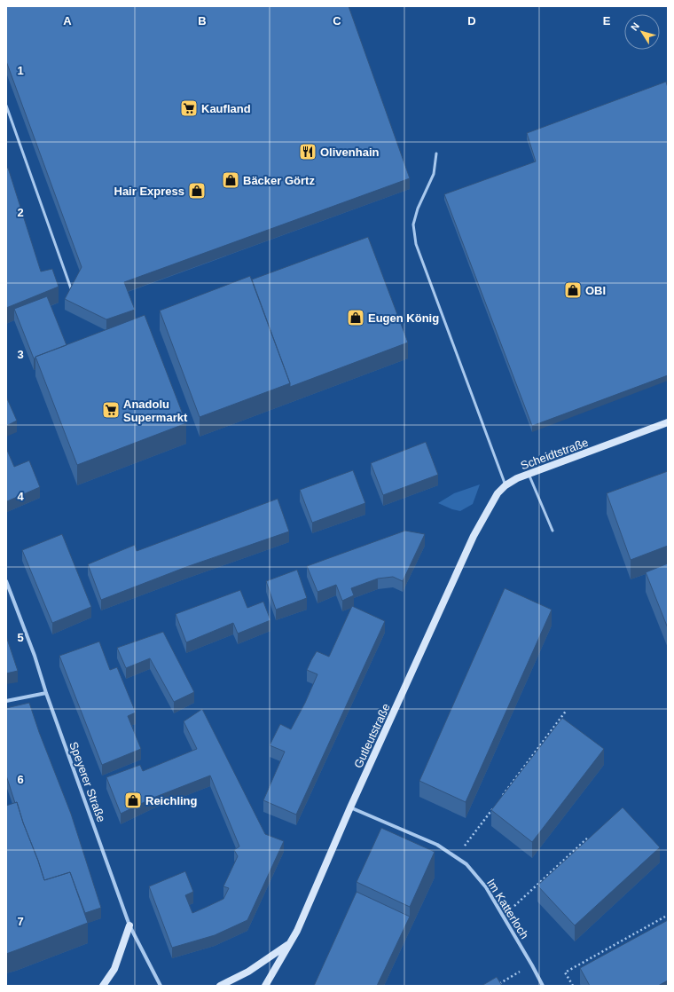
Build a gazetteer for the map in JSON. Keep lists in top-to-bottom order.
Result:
{
  "streets": {
    "main road": ["Scheidtstraße", "Gutleutstraße"],
    "street": ["Speyerer Straße", "Im Katterloch"]
  },
  "crossings": [
    ["Scheidtstraße", "Gutleutstraße"],
    ["Gutleutstraße", "Im Katterloch"]
  ],
  "places": {
    "supermarket": ["Kaufland", "Anadolu Supermarkt"],
    "restaurant": ["Olivenhain"],
    "shop": [
      "Bäcker Görtz",
      "Hair Express",
      "OBI",
      "Eugen König",
      "Reichling"
    ]
  },
  "north": "top left",
  "grid": {
    "columns": [
      "A",
      "B",
      "C",
      "D",
      "E"
    ],
    "rows": [
      "1",
      "2",
      "3",
      "4",
      "5",
      "6",
      "7"
    ]
  }
}
